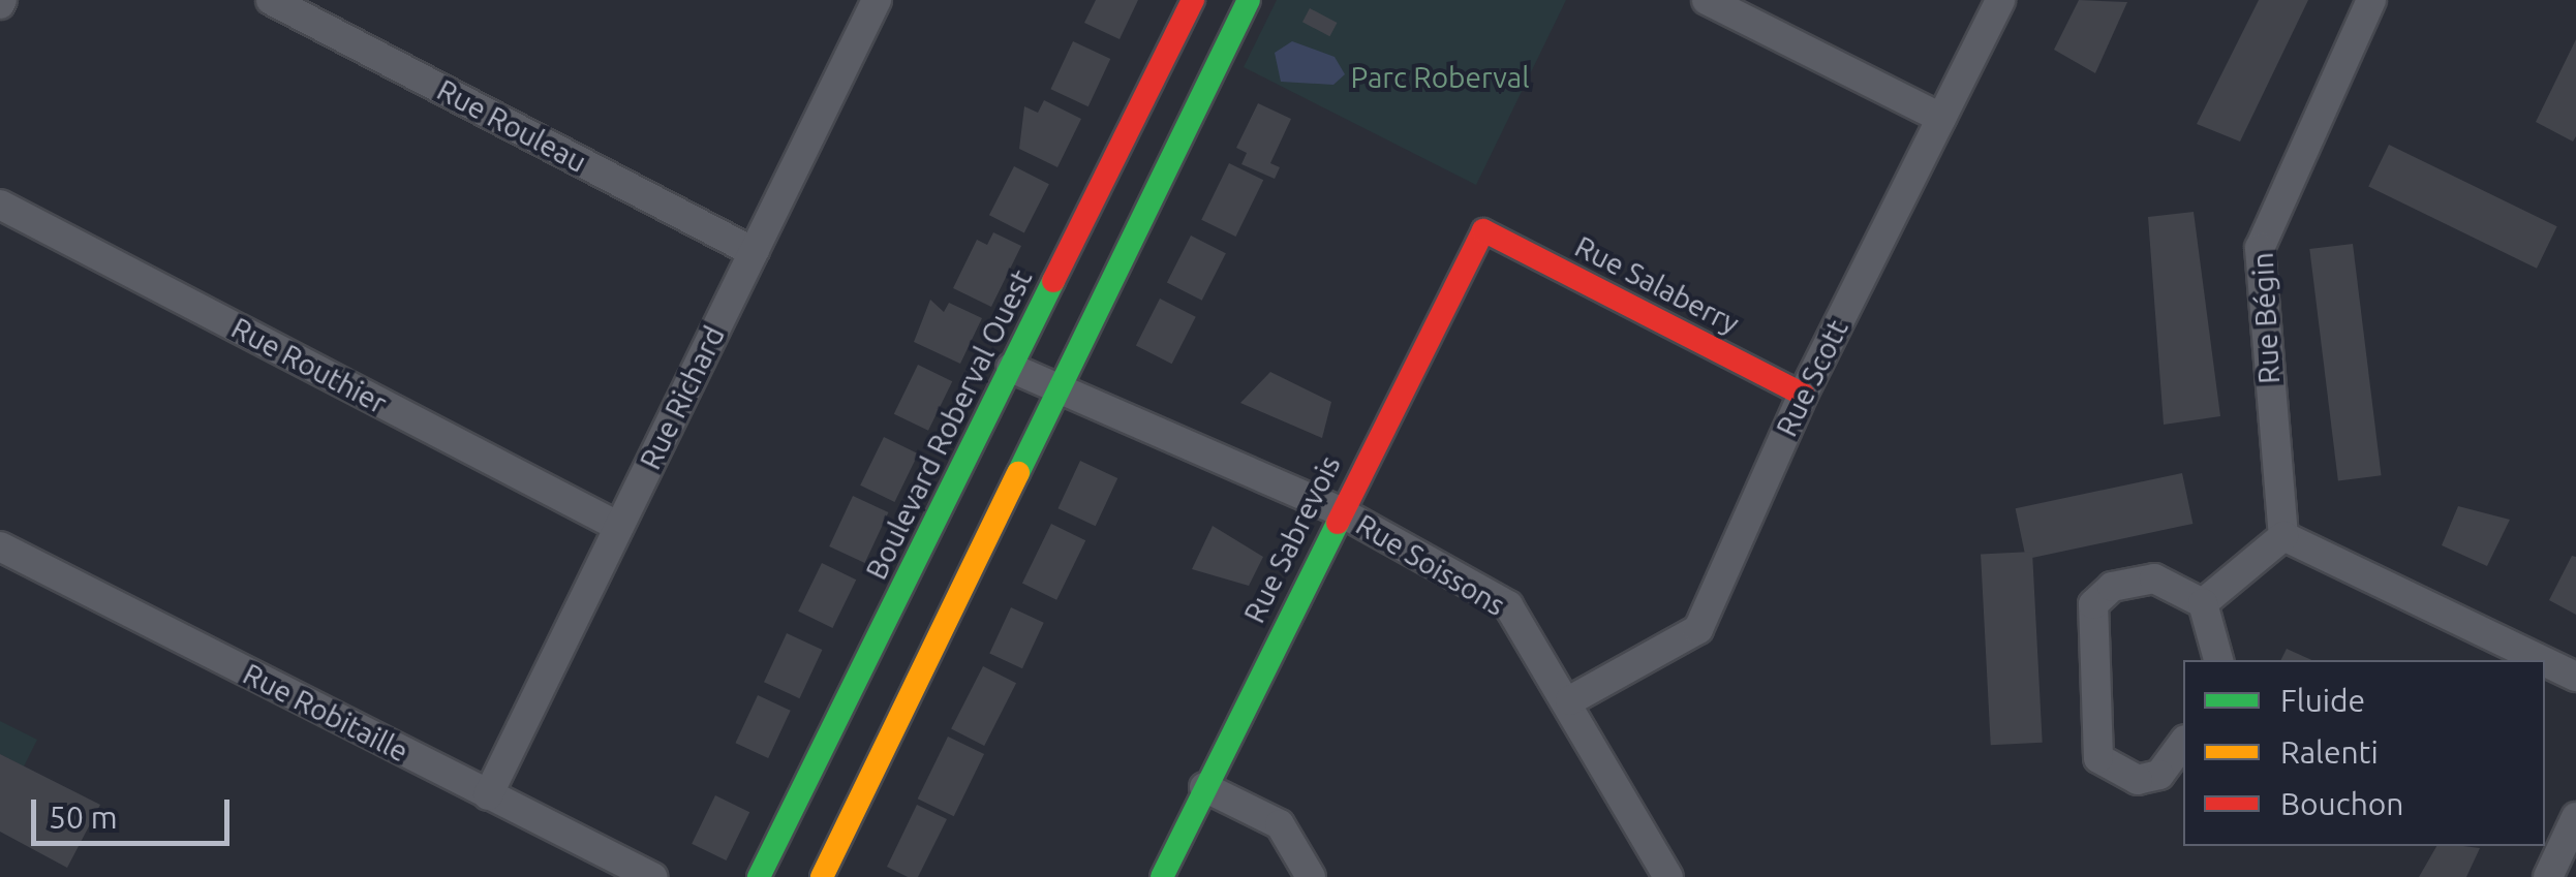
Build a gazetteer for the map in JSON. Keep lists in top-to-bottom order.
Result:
{
  "streets": {
    "street": [
      "Rue Rouleau",
      "Rue Salaberry",
      "Rue Bégin",
      "Rue Routhier",
      "Rue Scott",
      "Rue Richard",
      "Boulevard Roberval Ouest",
      "Rue Sabrevois",
      "Rue Soissons",
      "Rue Robitaille"
    ]
  },
  "crossings": [
    ["Rue Rouleau", "Rue Richard"],
    ["Rue Salaberry", "Rue Scott"],
    ["Rue Salaberry", "Rue Sabrevois"],
    ["Rue Routhier", "Rue Richard"],
    ["Rue Scott", "Rue Soissons"],
    ["Rue Richard", "Rue Robitaille"],
    ["Boulevard Roberval Ouest", "Rue Soissons"],
    ["Rue Sabrevois", "Rue Soissons"]
  ],
  "parks": ["Parc Roberval"],
  "legend": ["Fluide", "Ralenti", "Bouchon"],
  "scale_bar": "50 m"
}
